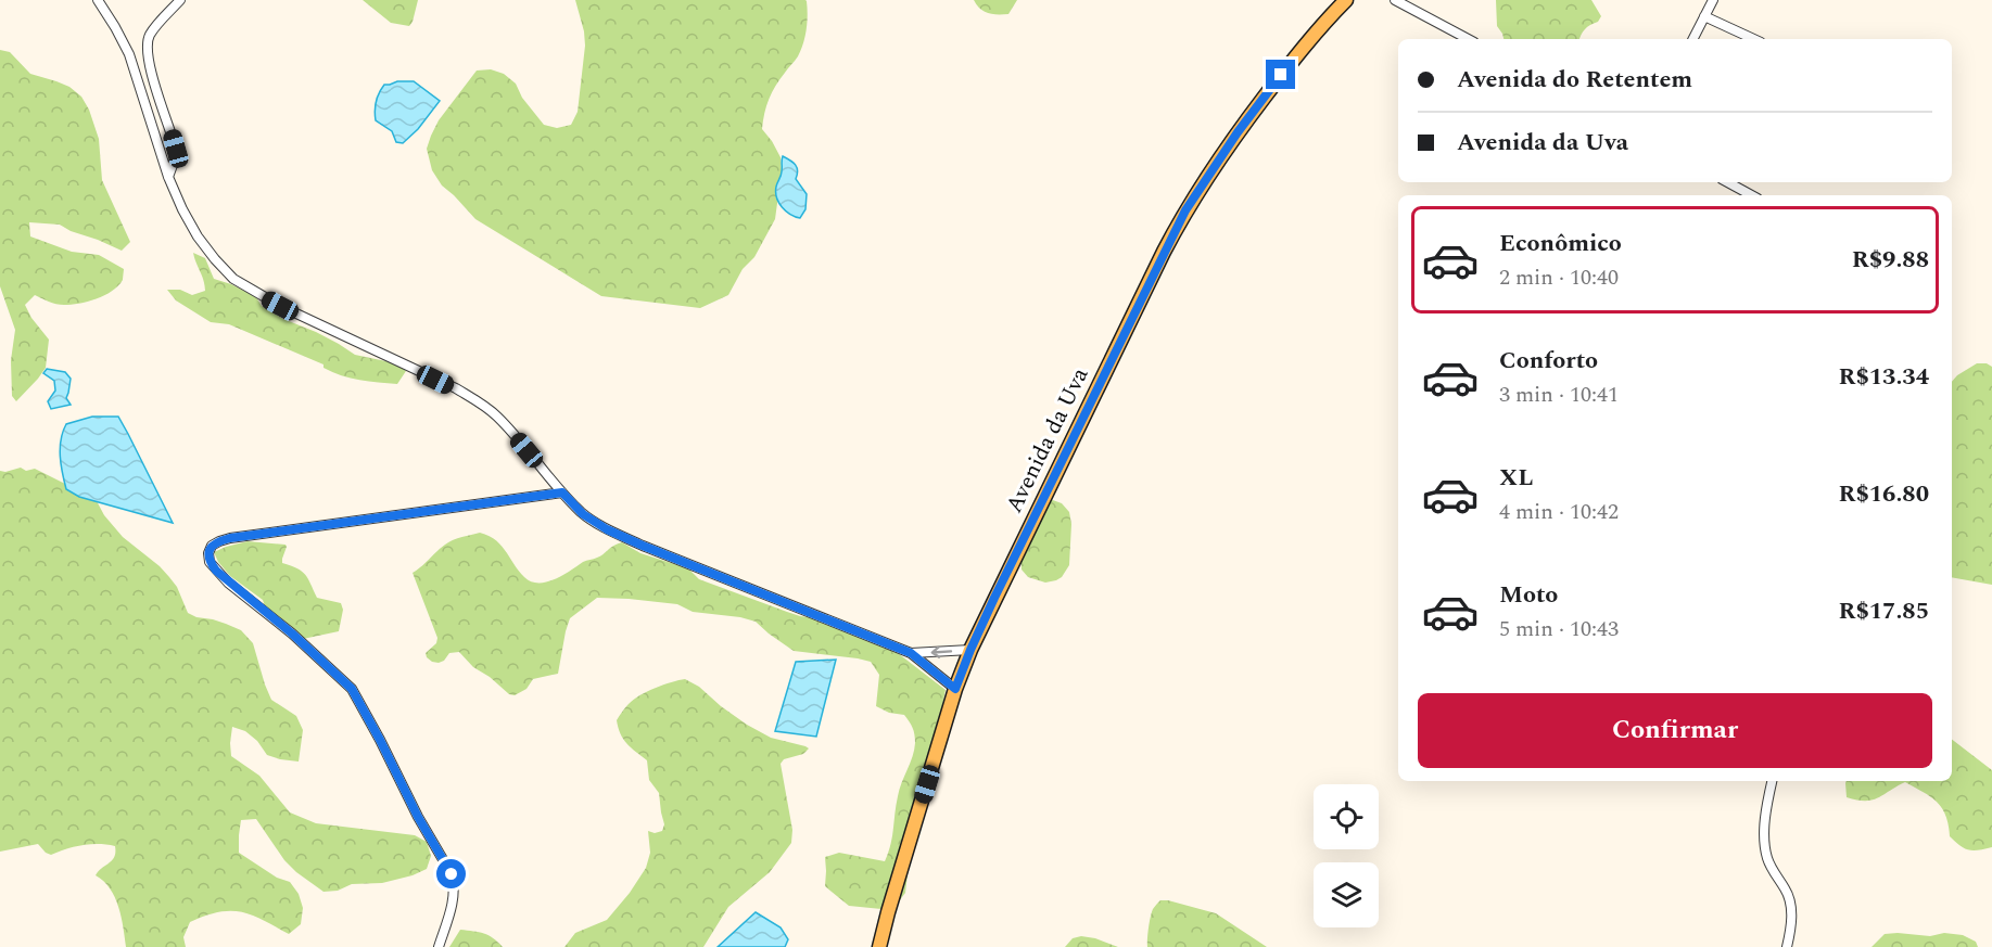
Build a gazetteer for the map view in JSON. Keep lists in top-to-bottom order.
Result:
{
  "streets": {
    "main road": ["Avenida da Uva"]
  },
  "page": {
    "banner": ["Avenida do Retentem", "Avenida da Uva"],
    "list": [
      {
        "name": "Econômico",
        "note": "2 min · 10:40",
        "value": "R$9.88"
      },
      {
        "name": "Conforto",
        "note": "3 min · 10:41",
        "value": "R$13.34"
      },
      {
        "name": "XL",
        "note": "4 min · 10:42",
        "value": "R$16.80"
      },
      {
        "name": "Moto",
        "note": "5 min · 10:43",
        "value": "R$17.85"
      }
    ],
    "buttons": "Confirmar"
  }
}
